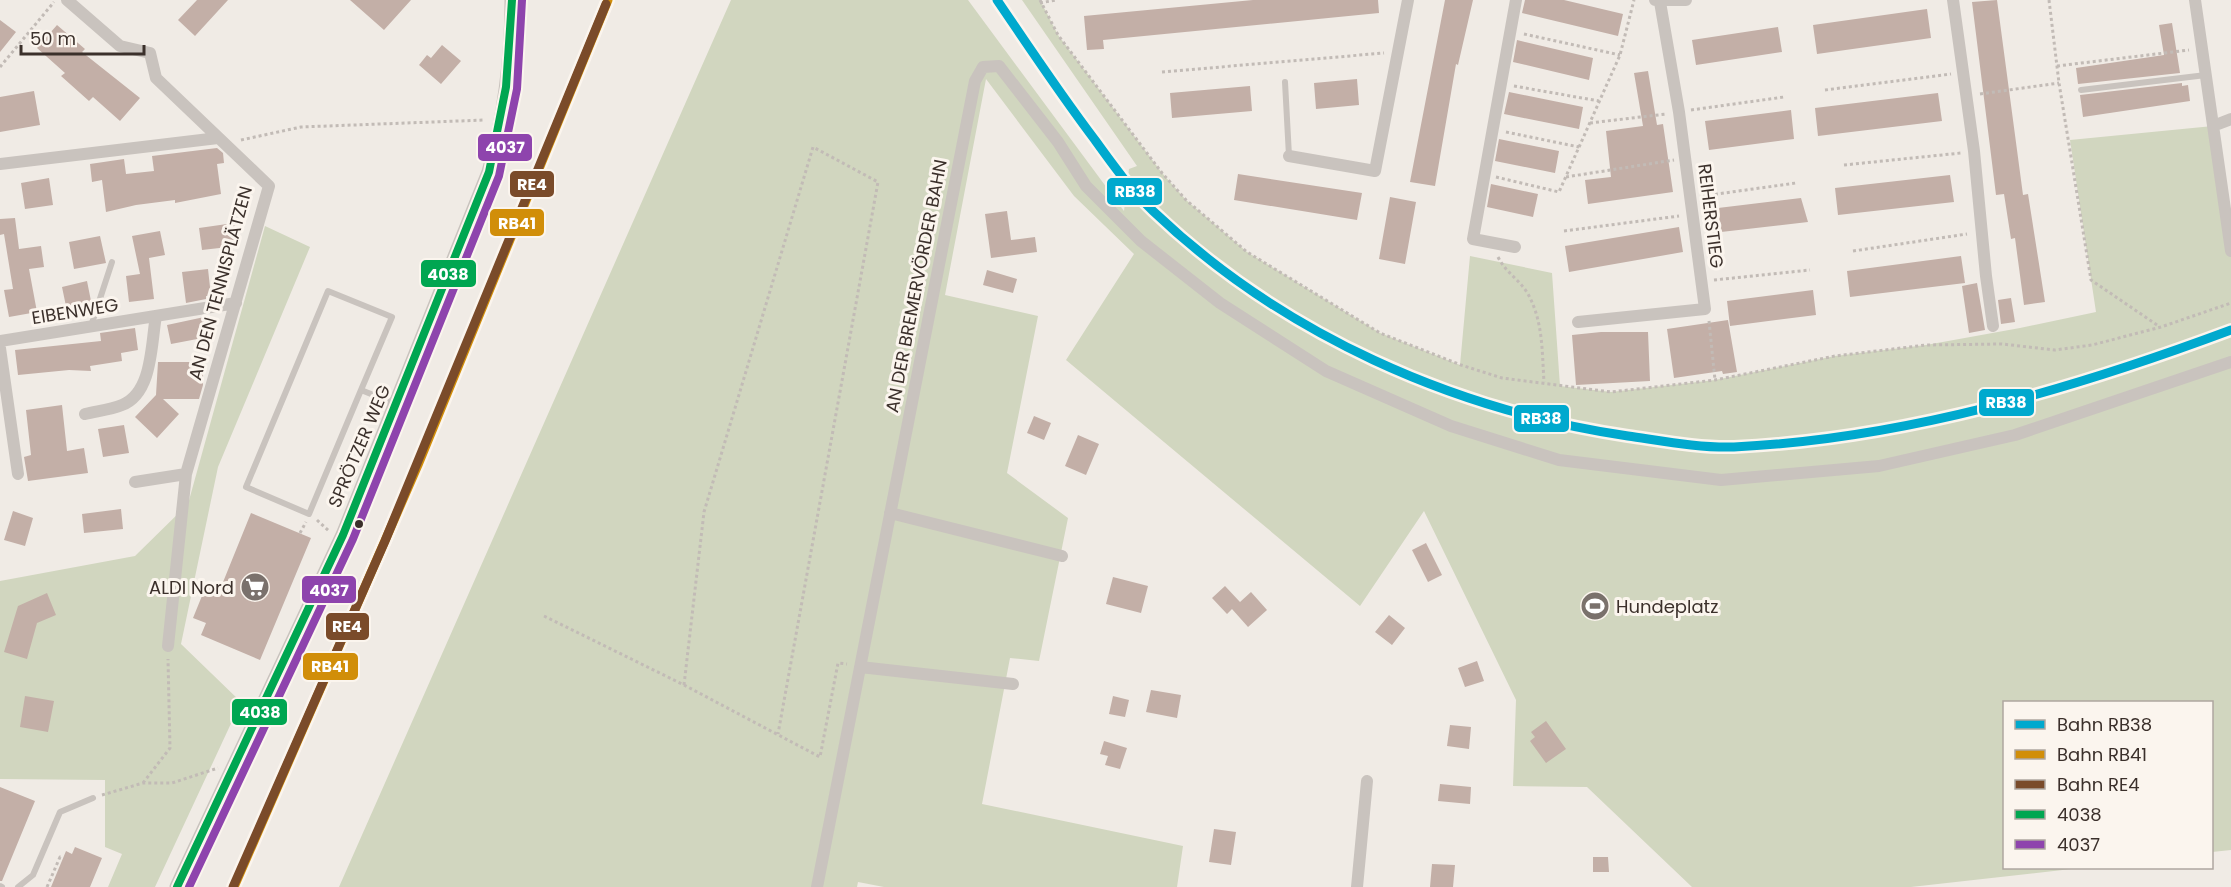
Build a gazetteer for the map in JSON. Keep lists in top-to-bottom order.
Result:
{
  "streets": {
    "street": [
      "REIHERSTIEG",
      "AN DEN TENNISPLÄTZEN",
      "AN DER BREMERVÖRDER BAHN",
      "EIBENWEG",
      "SPRÖTZER WEG"
    ]
  },
  "crossings": [
    ["AN DEN TENNISPLÄTZEN", "EIBENWEG"]
  ],
  "places": {
    "supermarket": ["ALDI Nord"],
    "sports": ["Hundeplatz"]
  },
  "lines": [
    "rail line RB38",
    "rail line RB41",
    "transit line 4038",
    "transit line 4037",
    "rail line RE4"
  ],
  "legend": [
    "Bahn RB38",
    "Bahn RB41",
    "Bahn RE4",
    "4038",
    "4037"
  ],
  "scale_bar": "50 m"
}
